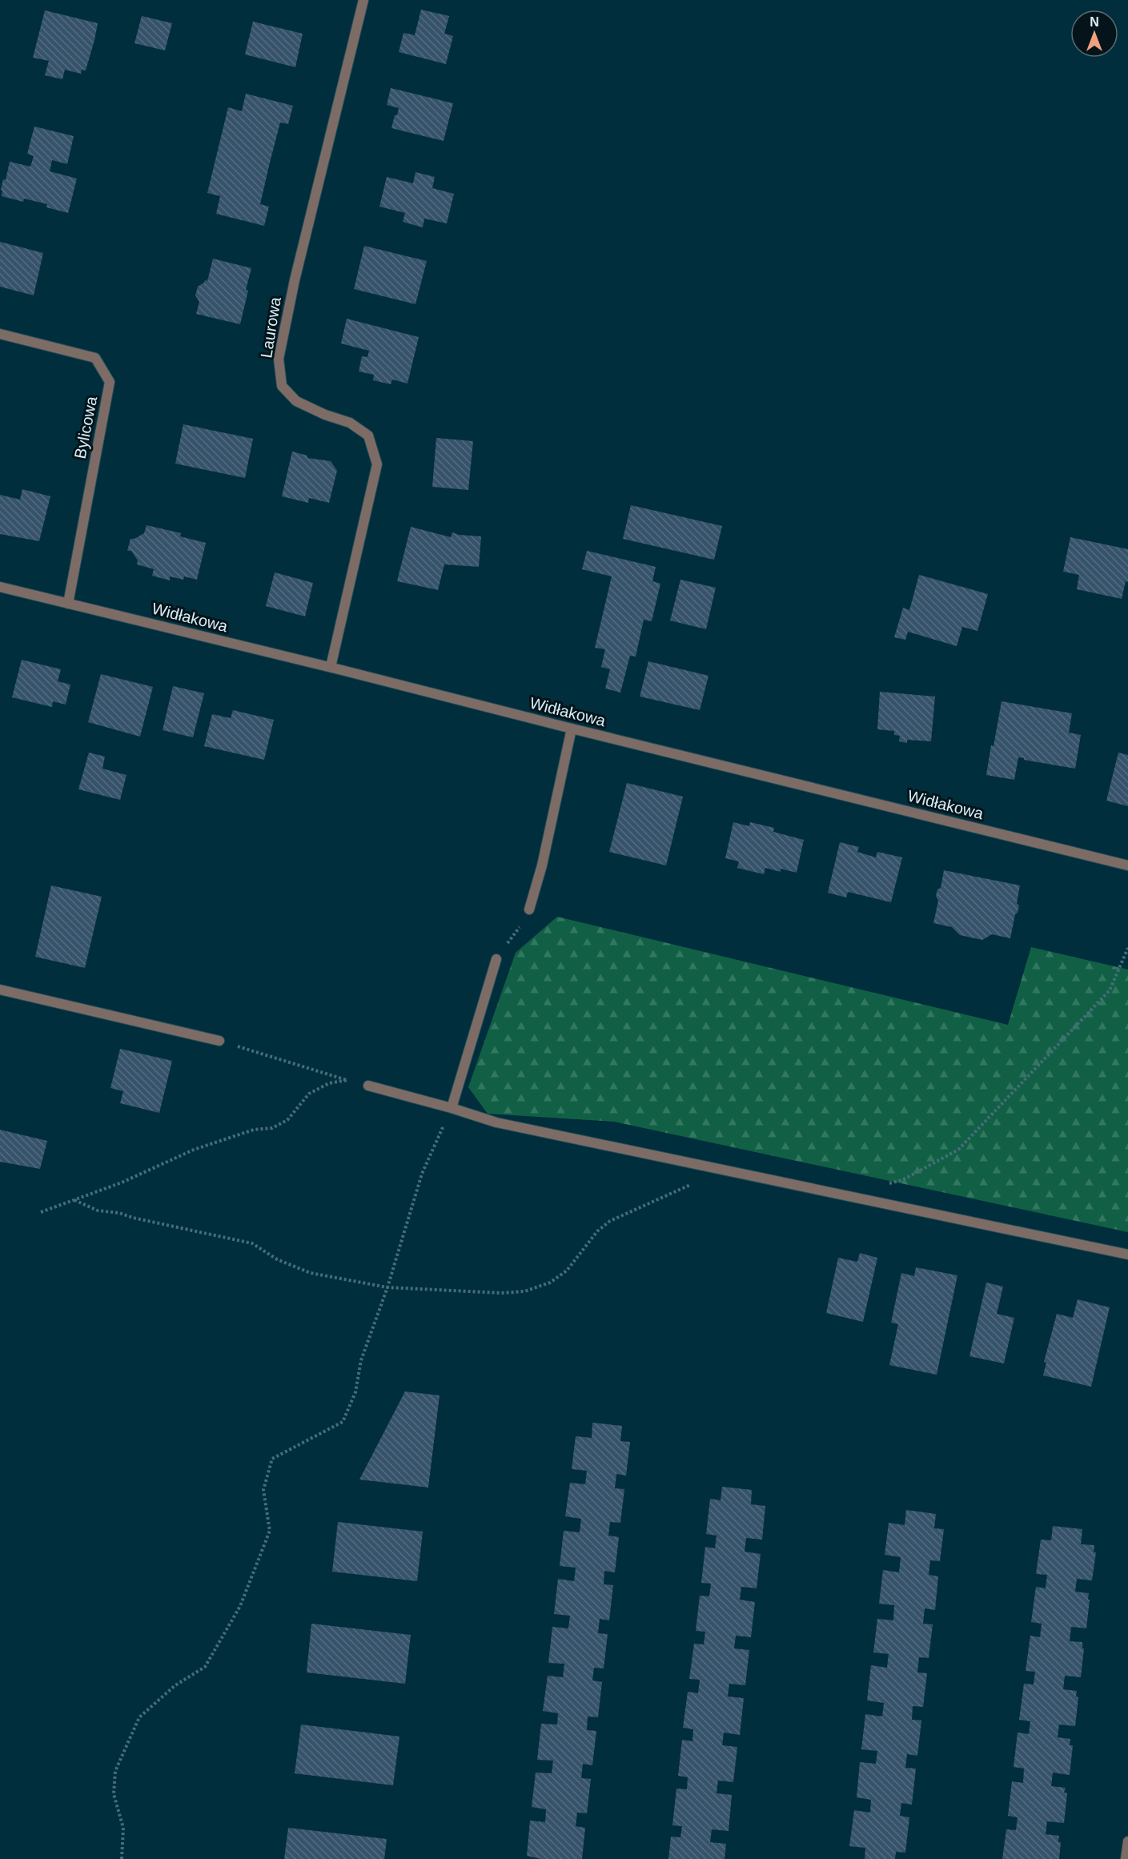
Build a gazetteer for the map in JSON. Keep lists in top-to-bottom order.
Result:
{
  "streets": {
    "street": ["Laurowa", "Bylicowa", "Widłakowa"]
  },
  "crossings": [
    ["Laurowa", "Widłakowa"],
    ["Bylicowa", "Widłakowa"]
  ],
  "north": "top"
}
